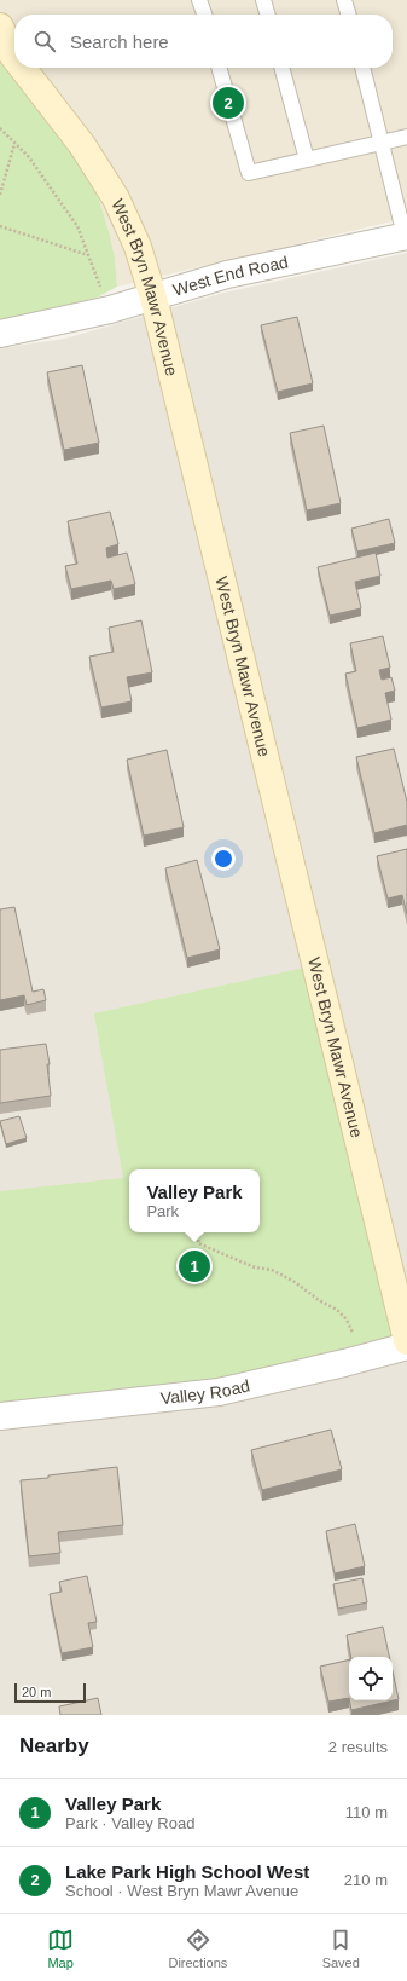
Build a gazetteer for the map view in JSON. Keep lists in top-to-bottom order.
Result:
{
  "streets": {
    "street": ["West End Road", "West Bryn Mawr Avenue", "Valley Road"]
  },
  "crossings": [
    ["West End Road", "West Bryn Mawr Avenue"]
  ],
  "scale_bar": "20 m",
  "page": {
    "search": "Search here",
    "pins": ["2", "1"],
    "popup": ["Valley Park", "Park"],
    "scale": "20 m",
    "heading": ["Nearby", "2 results"],
    "list": [
      {
        "mark": "1",
        "name": "Valley Park",
        "note": "Park · Valley Road",
        "value": "110 m"
      },
      {
        "mark": "2",
        "name": "Lake Park High School West",
        "note": "School · West Bryn Mawr Avenue",
        "value": "210 m"
      }
    ],
    "nav": ["Map", "Directions", "Saved"]
  }
}
